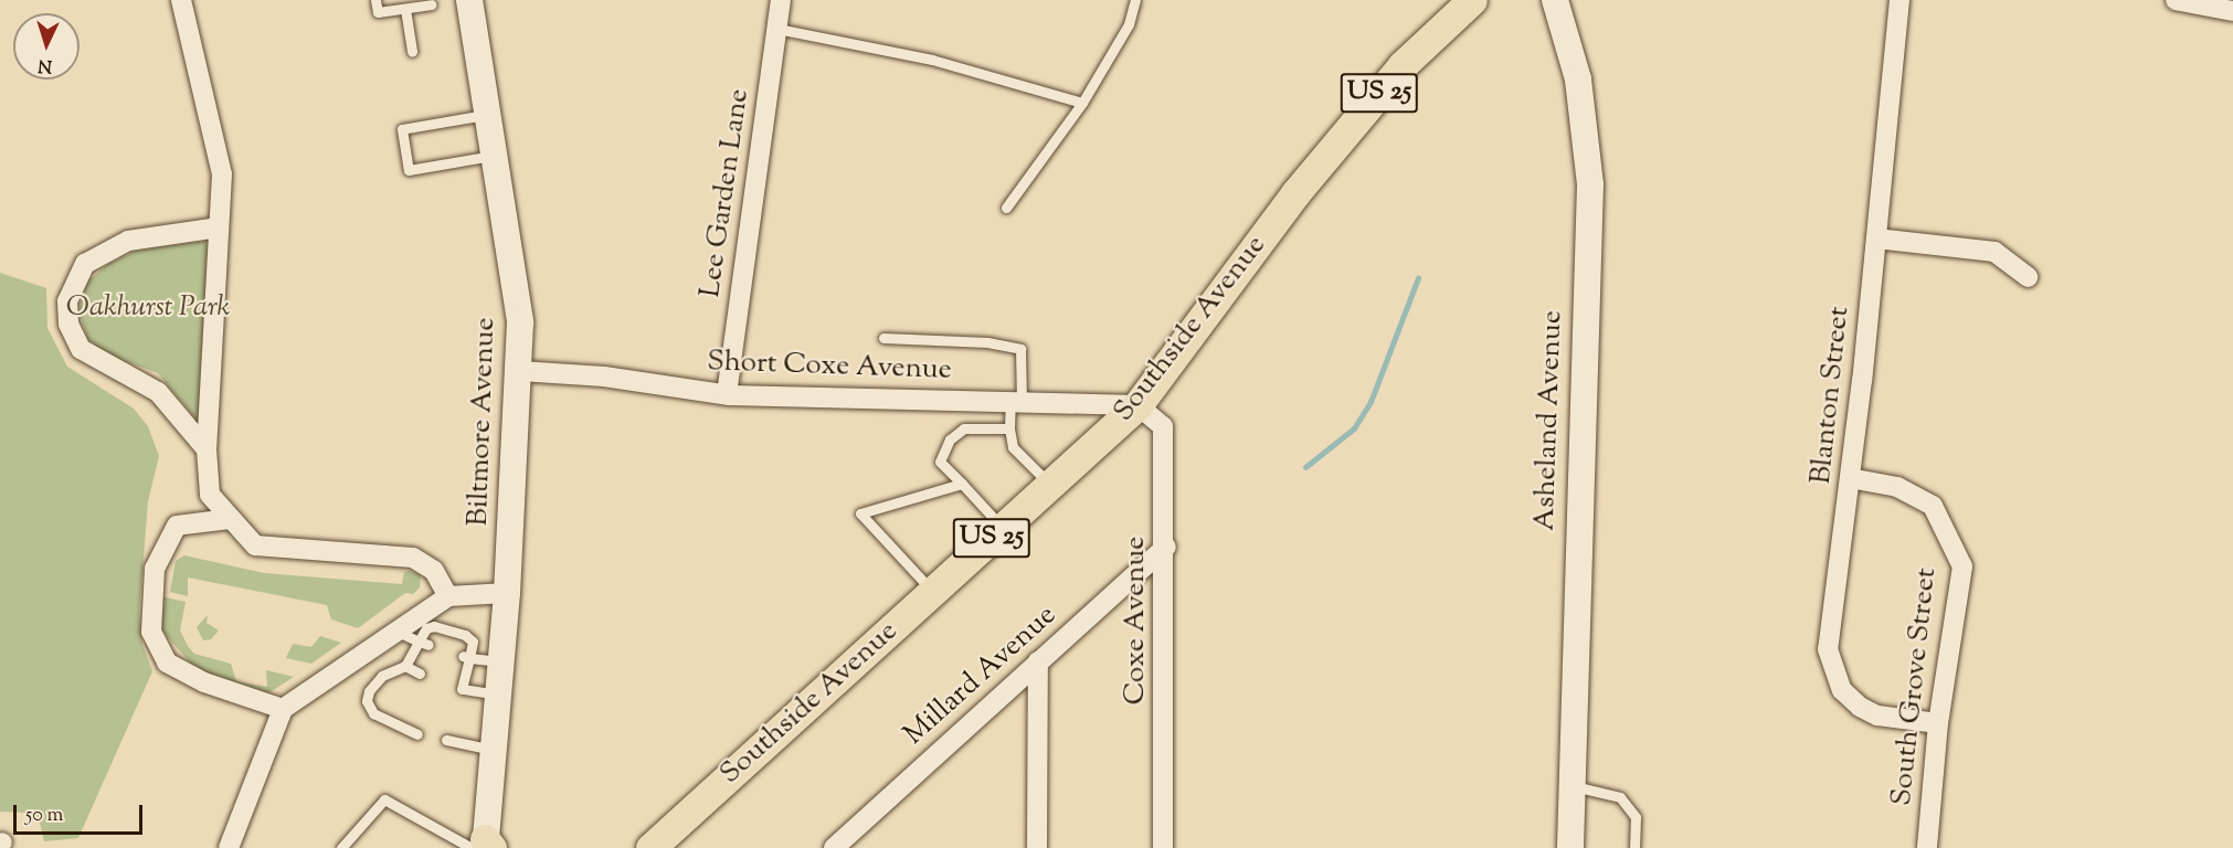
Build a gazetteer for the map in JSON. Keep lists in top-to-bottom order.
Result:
{
  "streets": {
    "main road": [
      "US 25",
      "Southside Avenue",
      "Asheland Avenue",
      "Biltmore Avenue"
    ],
    "street": [
      "Lee Garden Lane",
      "Short Coxe Avenue",
      "Blanton Street",
      "Coxe Avenue",
      "Millard Avenue",
      "South Grove Street"
    ]
  },
  "crossings": [
    ["Lee Garden Lane", "Short Coxe Avenue"],
    ["Southside Avenue", "Short Coxe Avenue"],
    ["Southside Avenue", "Coxe Avenue"],
    ["Short Coxe Avenue", "Biltmore Avenue"],
    ["Short Coxe Avenue", "Coxe Avenue"],
    ["Blanton Street", "South Grove Street"],
    ["Coxe Avenue", "Millard Avenue"]
  ],
  "parks": ["Oakhurst Park"],
  "scale_bar": "50 m",
  "north": "bottom"
}
